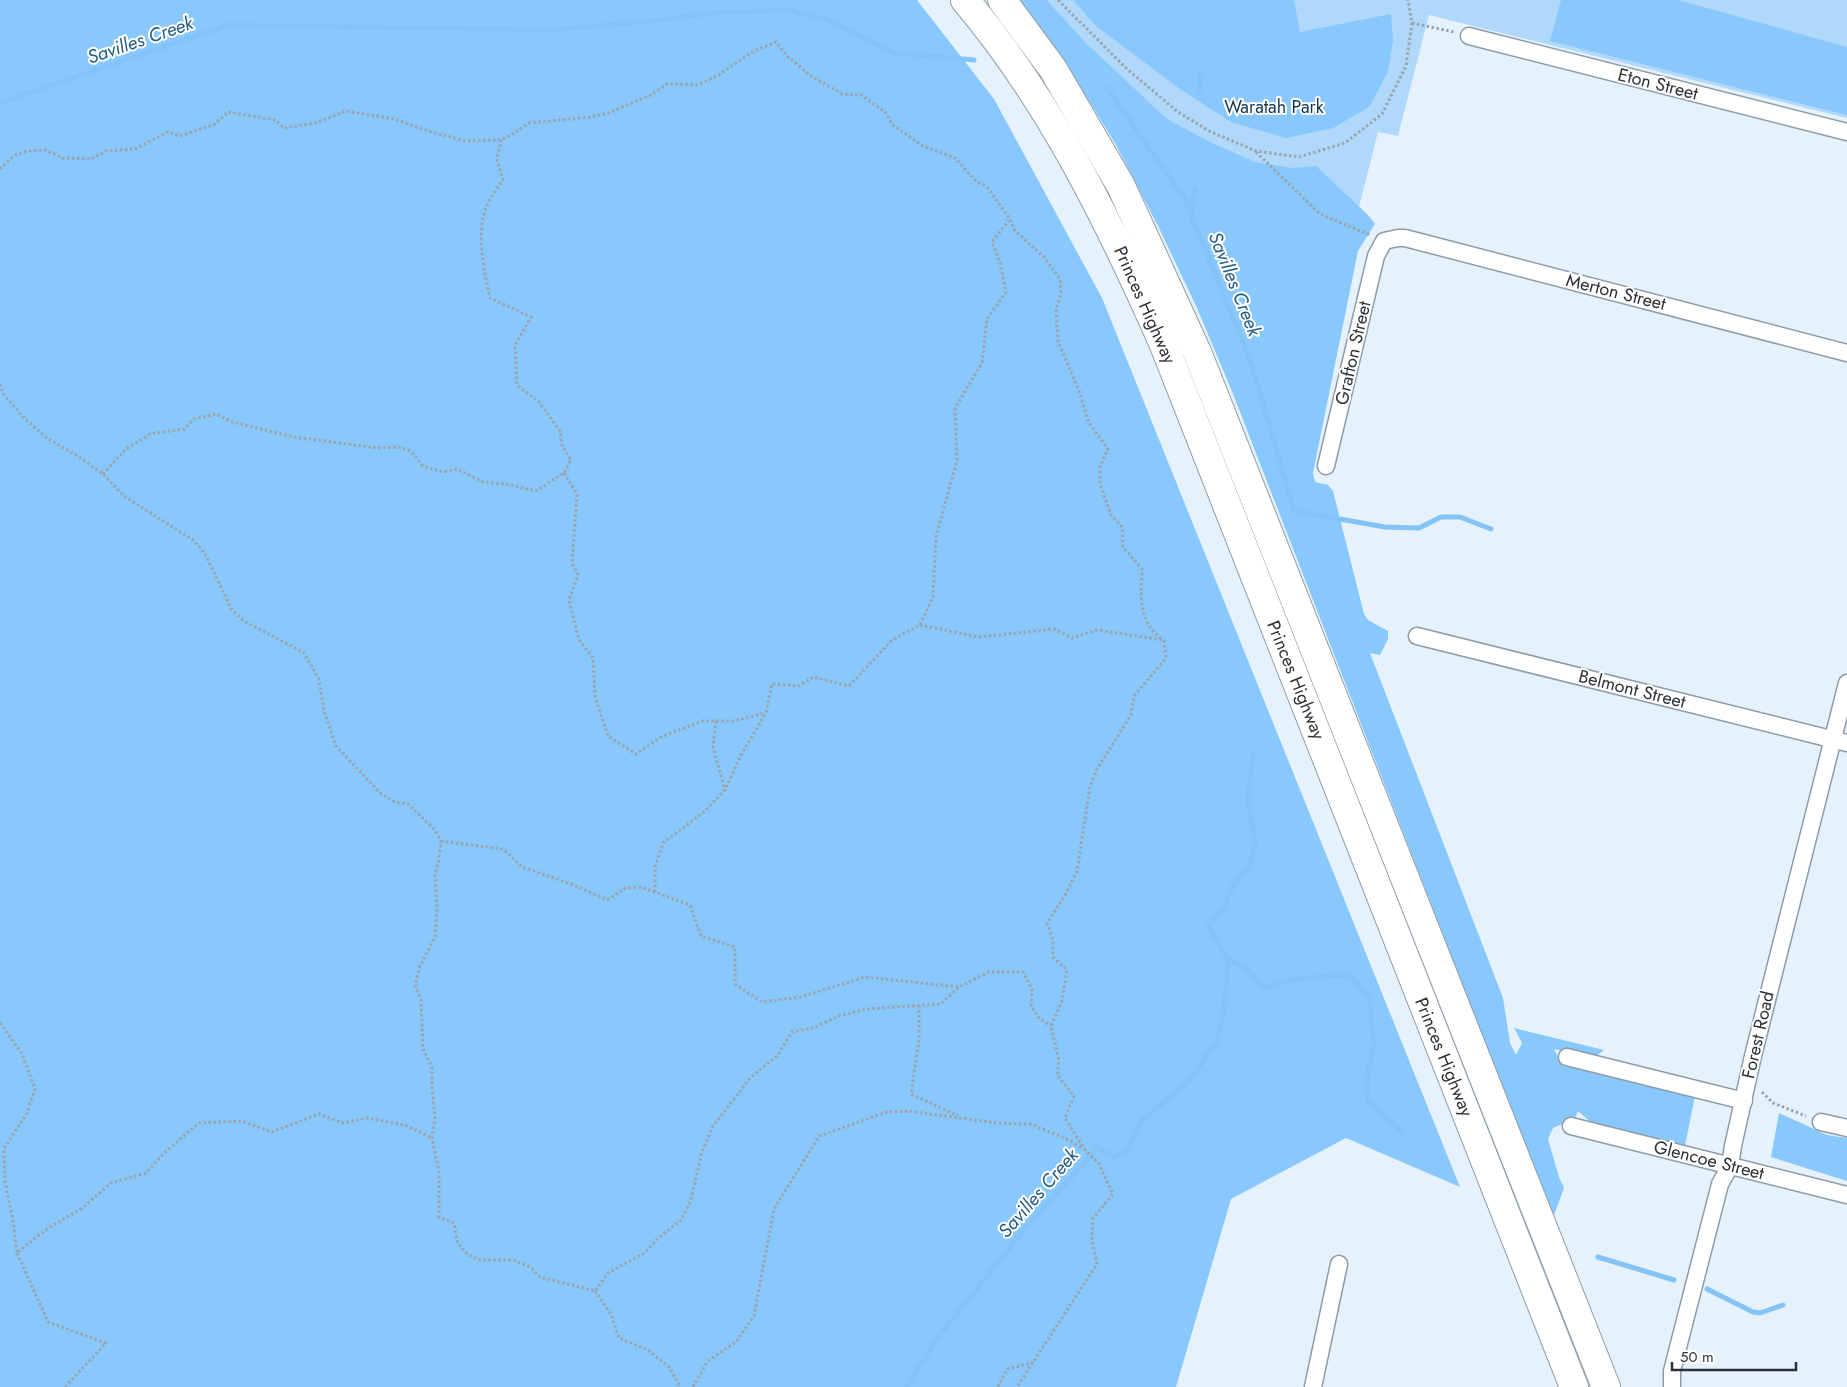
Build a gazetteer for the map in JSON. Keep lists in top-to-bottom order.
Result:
{
  "streets": {
    "highway": ["Princes Highway"],
    "street": [
      "Eton Street",
      "Merton Street",
      "Grafton Street",
      "Belmont Street",
      "Forest Road",
      "Glencoe Street"
    ]
  },
  "crossings": [
    ["Merton Street", "Grafton Street"],
    ["Belmont Street", "Forest Road"],
    ["Forest Road", "Glencoe Street"]
  ],
  "water": ["Savilles Creek"],
  "parks": ["Waratah Park"],
  "scale_bar": "50 m"
}
